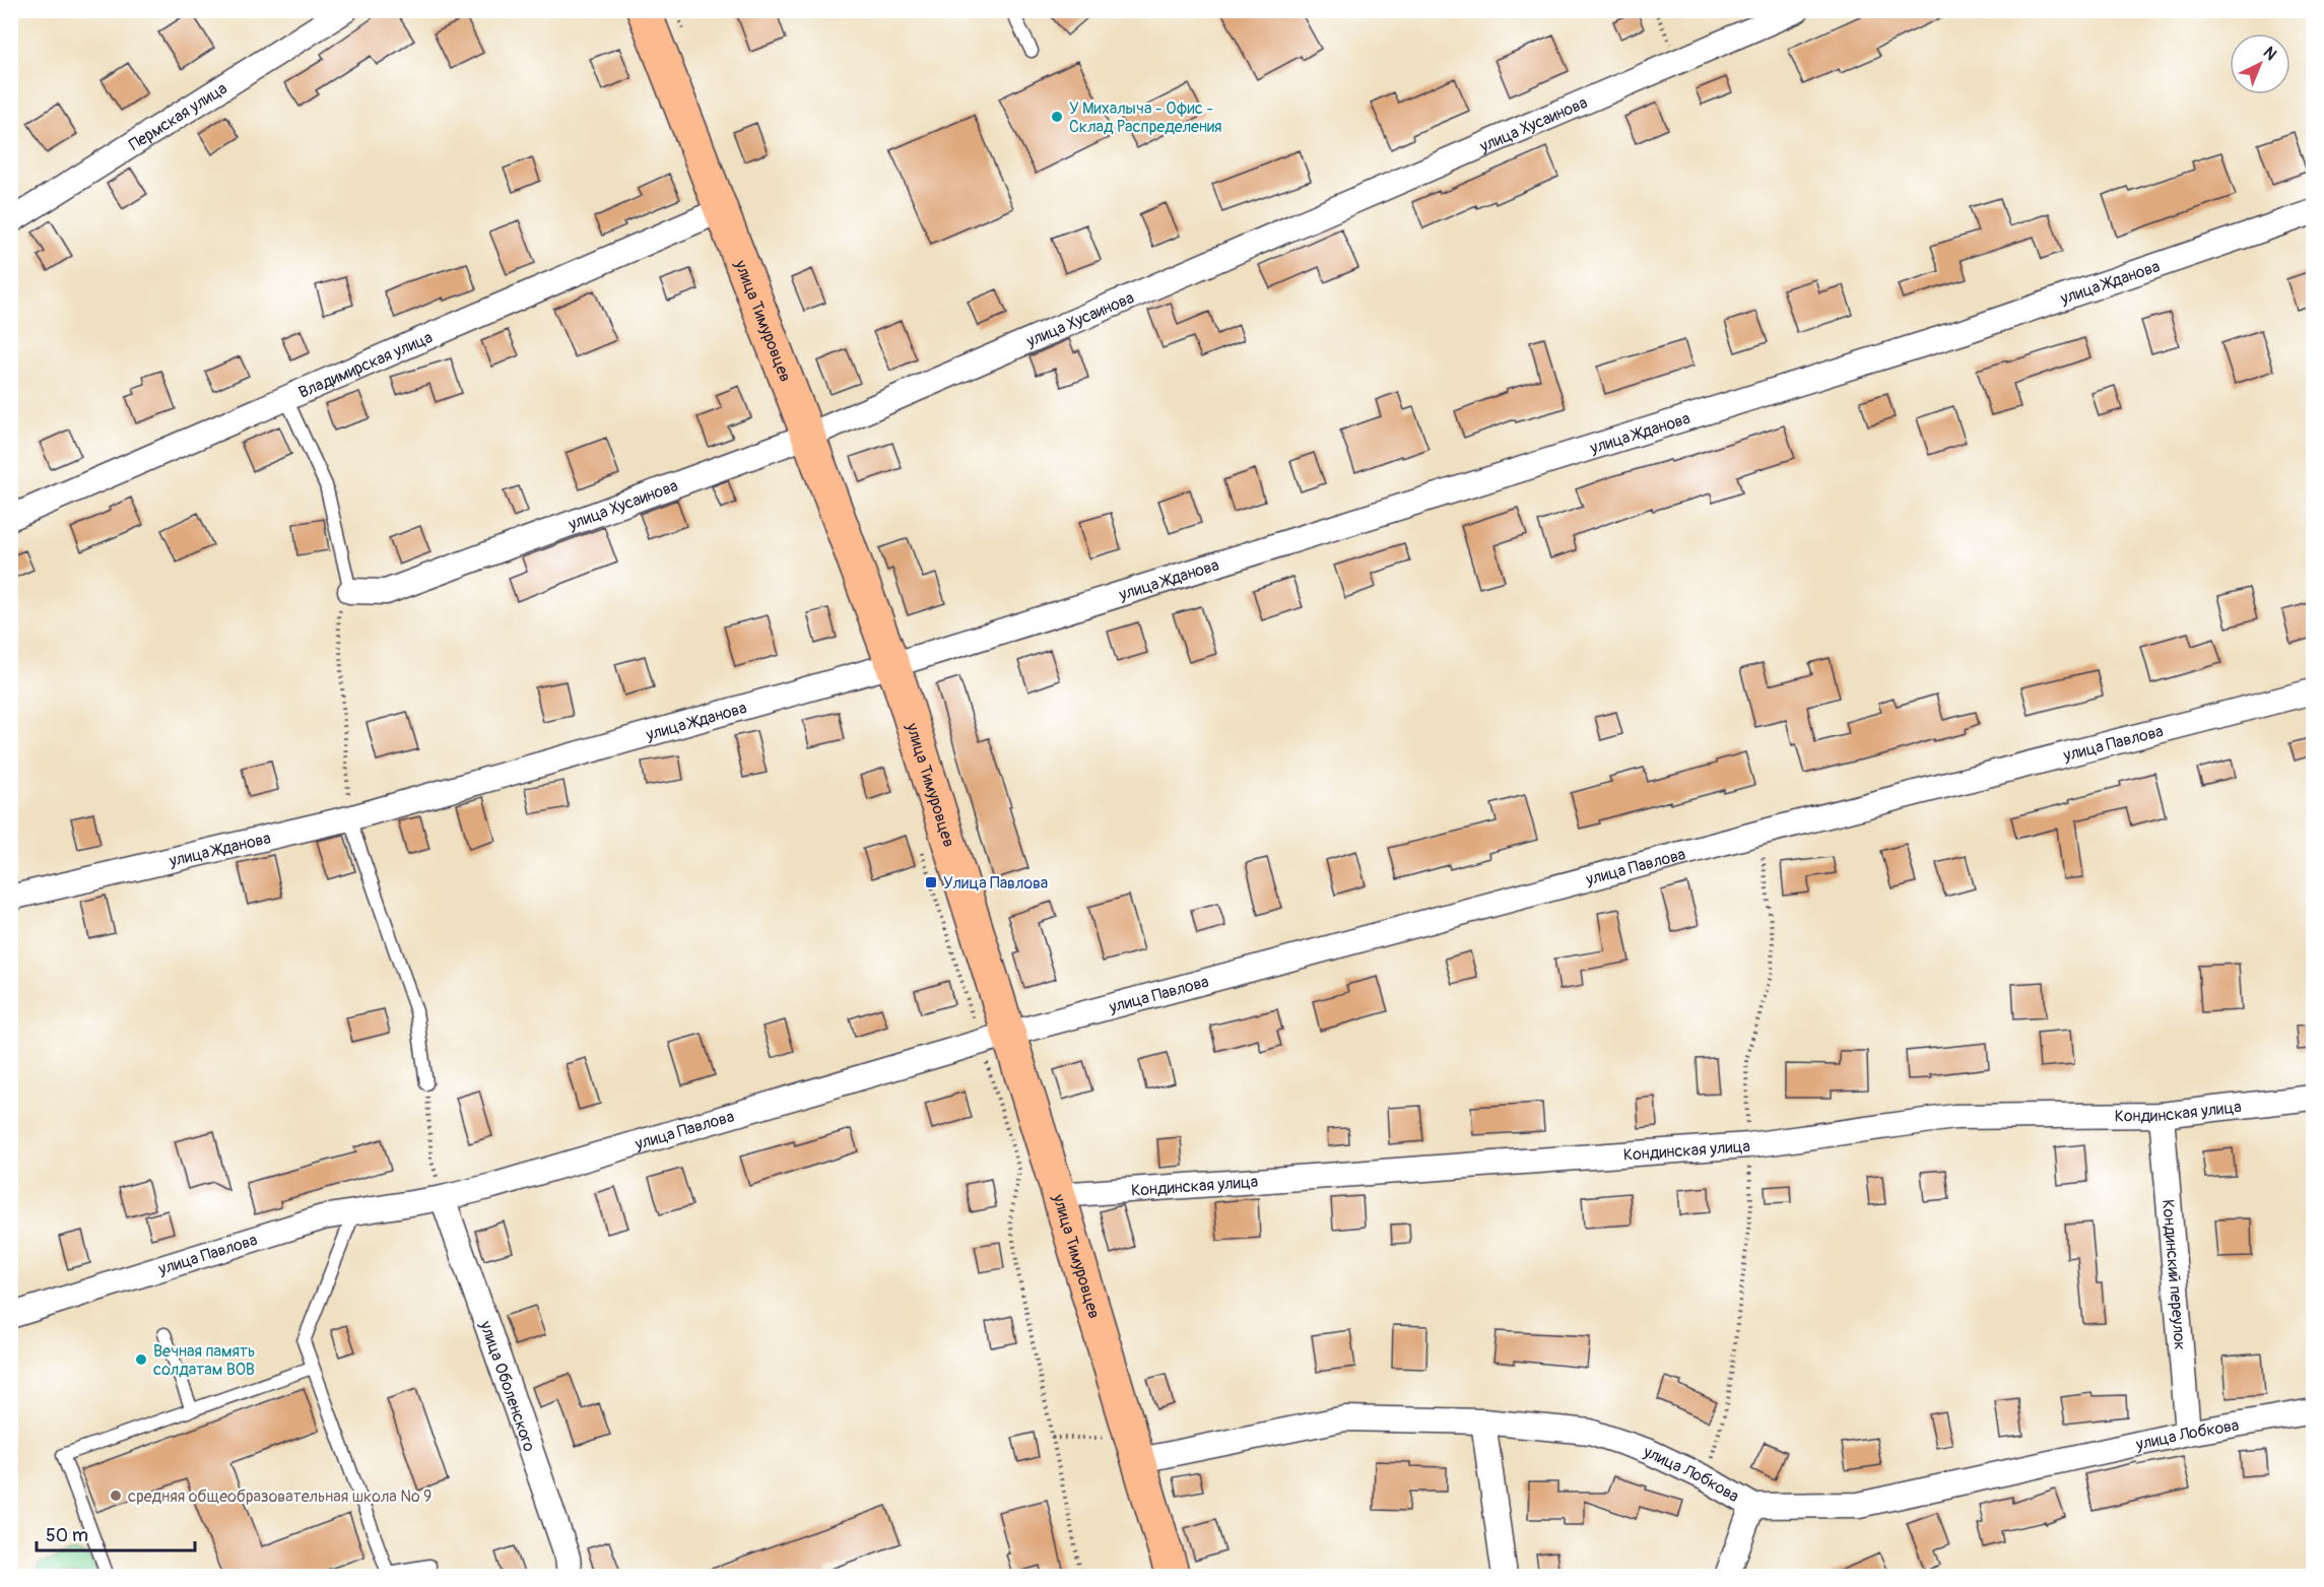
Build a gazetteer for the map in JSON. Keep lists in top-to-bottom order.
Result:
{
  "streets": {
    "main road": ["улица Тимуровцев"],
    "street": [
      "Пермская улица",
      "улица Хусаинова",
      "улица Жданова",
      "Владимирская улица",
      "улица Павлова",
      "Кондинская улица",
      "Кондинский переулок",
      "улица Оболенского",
      "улица Лобкова"
    ]
  },
  "crossings": [
    ["улица Хусаинова", "улица Тимуровцев"],
    ["улица Жданова", "улица Тимуровцев"],
    ["улица Тимуровцев", "Владимирская улица"],
    ["улица Тимуровцев", "улица Павлова"],
    ["улица Тимуровцев", "Кондинская улица"],
    ["улица Тимуровцев", "улица Лобкова"],
    ["улица Павлова", "улица Оболенского"],
    ["Кондинская улица", "Кондинский переулок"],
    ["Кондинский переулок", "улица Лобкова"]
  ],
  "places": {
    "other": ["У Михалыча - Офис - Склад Распределения", "Вечная память солдатам ВОВ", "средняя общеобразовательная школа № 9"],
    "transit": ["Улица Павлова"]
  },
  "scale_bar": "50 m",
  "north": "top right"
}
